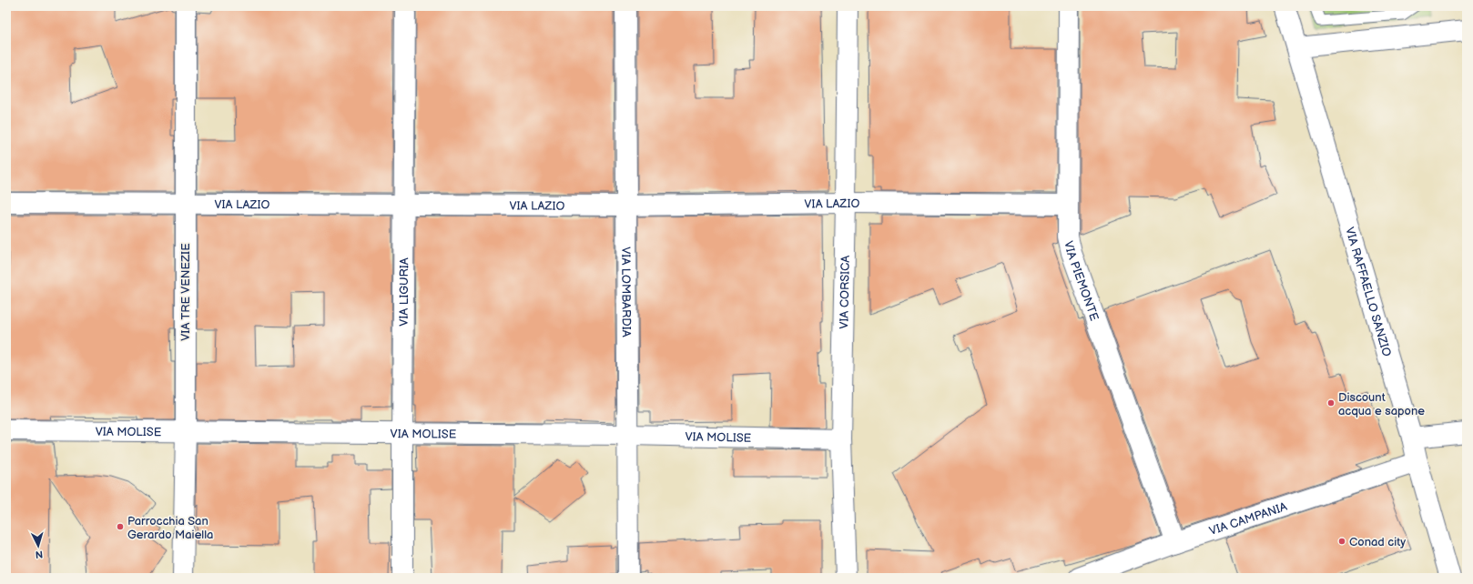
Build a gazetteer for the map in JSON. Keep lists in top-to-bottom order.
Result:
{
  "streets": {
    "street": [
      "VIA LAZIO",
      "VIA PIEMONTE",
      "VIA TRE VENEZIE",
      "VIA LIGURIA",
      "VIA LOMBARDIA",
      "VIA CORSICA",
      "VIA RAFFAELLO SANZIO",
      "VIA MOLISE",
      "VIA CAMPANIA"
    ]
  },
  "crossings": [
    ["VIA LAZIO", "VIA PIEMONTE"],
    ["VIA LAZIO", "VIA TRE VENEZIE"],
    ["VIA LAZIO", "VIA LIGURIA"],
    ["VIA LAZIO", "VIA LOMBARDIA"],
    ["VIA LAZIO", "VIA CORSICA"],
    ["VIA PIEMONTE", "VIA CAMPANIA"],
    ["VIA TRE VENEZIE", "VIA MOLISE"],
    ["VIA LIGURIA", "VIA MOLISE"],
    ["VIA LOMBARDIA", "VIA MOLISE"],
    ["VIA CORSICA", "VIA MOLISE"],
    ["VIA RAFFAELLO SANZIO", "VIA CAMPANIA"]
  ],
  "places": ["Discount acqua e sapone", "Parrocchia San Gerardo Maiella", "Conad city"],
  "north": "bottom"
}
